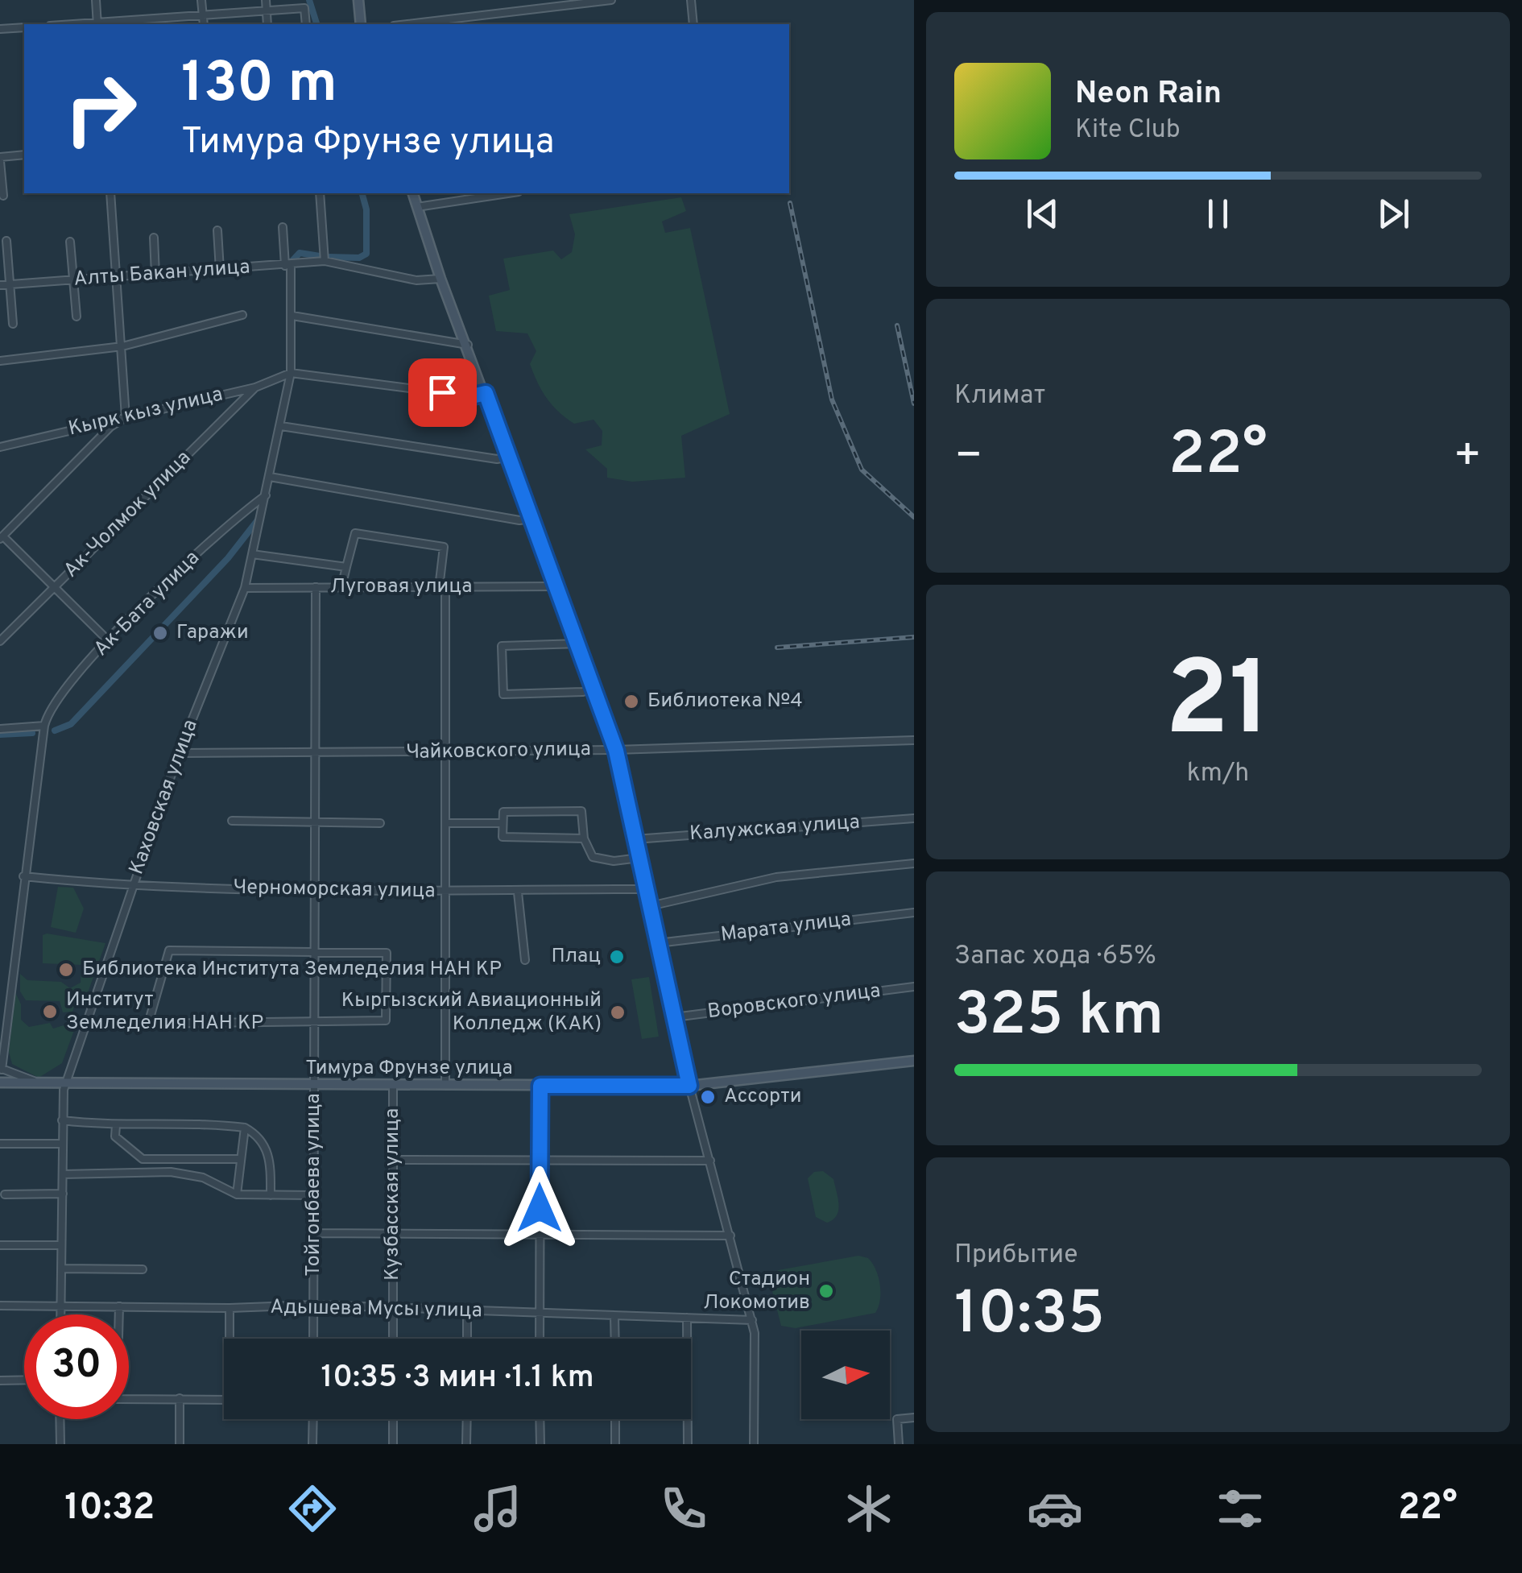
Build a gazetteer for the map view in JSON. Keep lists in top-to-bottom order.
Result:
{
  "streets": {
    "street": [
      "Алты Бакан улица",
      "Кырк кыз улица",
      "Ак-Чолмок улица",
      "Луговая улица",
      "Ак-Бата улица",
      "Чайковского улица",
      "Каховская улица",
      "Калужская улица",
      "Черноморская улица",
      "Марата улица",
      "Воровского улица",
      "Тимура Фрунзе улица",
      "Тойгонбаева улица",
      "Кузбасская улица",
      "Адышева Мусы улица"
    ]
  },
  "crossings": [
    ["Алты Бакан улица", "Каховская улица"],
    ["Кырк кыз улица", "Ак-Чолмок улица"],
    ["Кырк кыз улица", "Каховская улица"],
    ["Луговая улица", "Каховская улица"],
    ["Луговая улица", "Тойгонбаева улица"],
    ["Ак-Бата улица", "Каховская улица"],
    ["Чайковского улица", "Каховская улица"],
    ["Чайковского улица", "Тойгонбаева улица"],
    ["Каховская улица", "Черноморская улица"],
    ["Каховская улица", "Тимура Фрунзе улица"],
    ["Каховская улица", "Адышева Мусы улица"],
    ["Черноморская улица", "Тойгонбаева улица"],
    ["Тимура Фрунзе улица", "Тойгонбаева улица"],
    ["Тимура Фрунзе улица", "Кузбасская улица"],
    ["Тойгонбаева улица", "Адышева Мусы улица"],
    ["Кузбасская улица", "Адышева Мусы улица"]
  ],
  "places": [
    "Гаражи",
    "Библиотека №4",
    "Плац",
    "Библиотека Института Земледелия НАН КР",
    "Институт Земледелия НАН КР",
    "Кыргызский Авиационный Колледж (КАК)",
    "Ассорти",
    "Стадион Локомотив"
  ],
  "north": "right",
  "page": {
    "turn": ["130 m", "Тимура Фрунзе улица"],
    "song": ["Neon Rain", "Kite Club"],
    "tile": [
      "Климат",
      ["21", "km/h"],
      ["Запас хода · 65%", "325 km"],
      ["Прибытие", "10:35"]
    ],
    "heat": ["−", "22°", "+"],
    "limit": "30",
    "trip": "10:35 · 3 мин · 1.1 km",
    "tabs": ["10:32", "22°"]
  }
}
